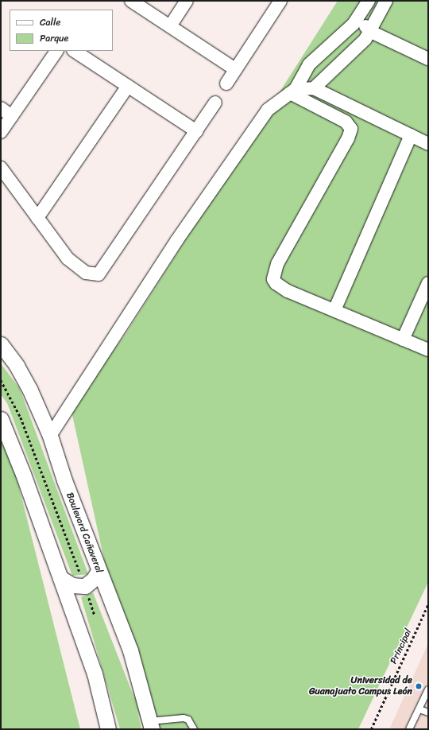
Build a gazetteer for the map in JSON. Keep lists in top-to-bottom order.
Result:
{
  "streets": {
    "street": ["Boulevard Cañaveral"],
    "path": ["Principal"]
  },
  "places": ["Universidad de Guanajuato Campus León"],
  "legend": ["Calle", "Parque"]
}
